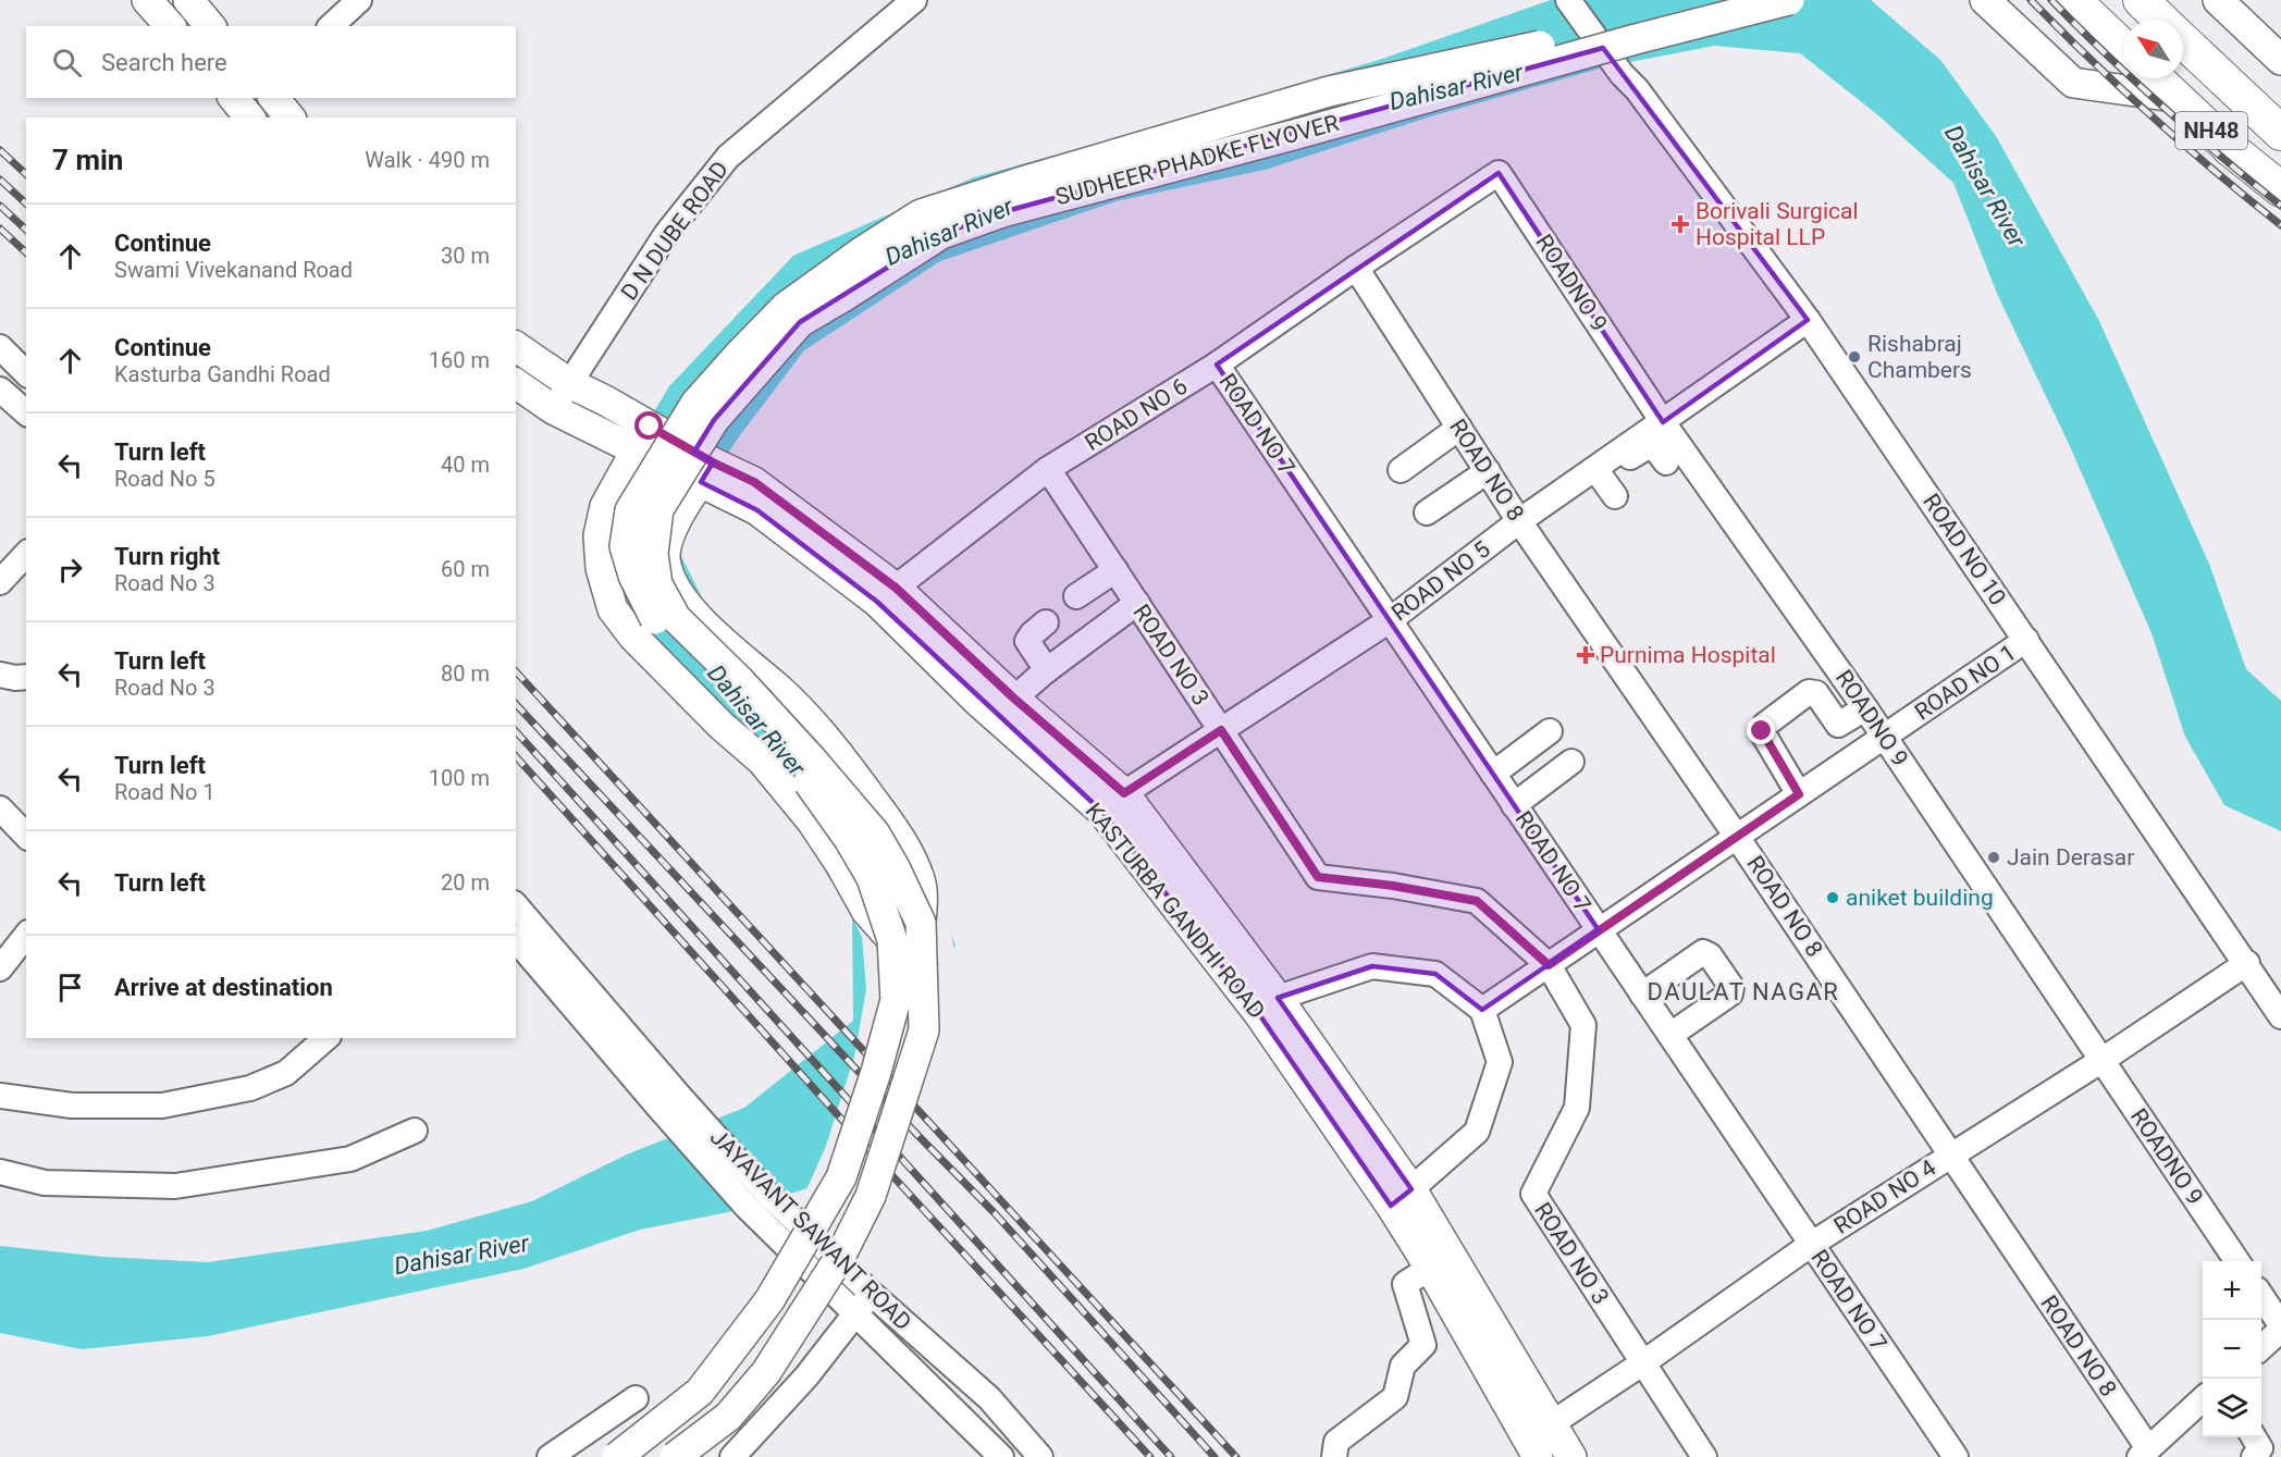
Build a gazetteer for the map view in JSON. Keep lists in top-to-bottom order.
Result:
{
  "streets": {
    "highway": ["NH48"],
    "main road": ["SUDHEER PHADKE FLYOVER", "KASTURBA GANDHI ROAD"],
    "street": [
      "D N DUBE ROAD",
      "ROADNO 9",
      "ROAD NO 6",
      "ROAD NO 7",
      "ROAD NO 8",
      "ROAD NO 10",
      "ROAD NO 5",
      "ROAD NO 3",
      "ROAD NO 1",
      "ROAD NO 4",
      "JAYAVANT SAWANT ROAD"
    ]
  },
  "crossings": [
    ["ROADNO 9", "ROAD NO 6"],
    ["ROADNO 9", "ROAD NO 5"],
    ["ROADNO 9", "ROAD NO 1"],
    ["ROADNO 9", "ROAD NO 4"],
    ["ROAD NO 6", "ROAD NO 7"],
    ["ROAD NO 6", "ROAD NO 8"],
    ["ROAD NO 6", "ROAD NO 3"],
    ["ROAD NO 6", "KASTURBA GANDHI ROAD"],
    ["ROAD NO 7", "ROAD NO 5"],
    ["ROAD NO 7", "ROAD NO 1"],
    ["ROAD NO 7", "ROAD NO 4"],
    ["ROAD NO 8", "ROAD NO 5"],
    ["ROAD NO 8", "ROAD NO 1"],
    ["ROAD NO 8", "ROAD NO 4"],
    ["ROAD NO 10", "ROAD NO 5"],
    ["ROAD NO 10", "ROAD NO 1"],
    ["ROAD NO 10", "ROAD NO 4"],
    ["ROAD NO 5", "ROAD NO 3"],
    ["ROAD NO 5", "KASTURBA GANDHI ROAD"],
    ["ROAD NO 3", "ROAD NO 1"],
    ["ROAD NO 3", "ROAD NO 4"],
    ["KASTURBA GANDHI ROAD", "ROAD NO 4"]
  ],
  "districts": ["DAULAT NAGAR"],
  "water": ["Dahisar River"],
  "places": {
    "health": ["Borivali Surgical Hospital LLP", "Purnima Hospital"],
    "other": ["Rishabraj Chambers", "Jain Derasar", "aniket building"]
  },
  "north": "top left",
  "page": {
    "search": "Search here",
    "heading": ["7 min", "Walk · 490 m"],
    "list": [
      ["Continue", "Swami Vivekanand Road", "30 m"],
      ["Continue", "Kasturba Gandhi Road", "160 m"],
      ["Turn left", "Road No 5", "40 m"],
      ["Turn right", "Road No 3", "60 m"],
      ["Turn left", "Road No 3", "80 m"],
      ["Turn left", "Road No 1", "100 m"],
      ["Turn left", "20 m"],
      "Arrive at destination"
    ],
    "map_buttons": ["+", "−"]
  }
}
